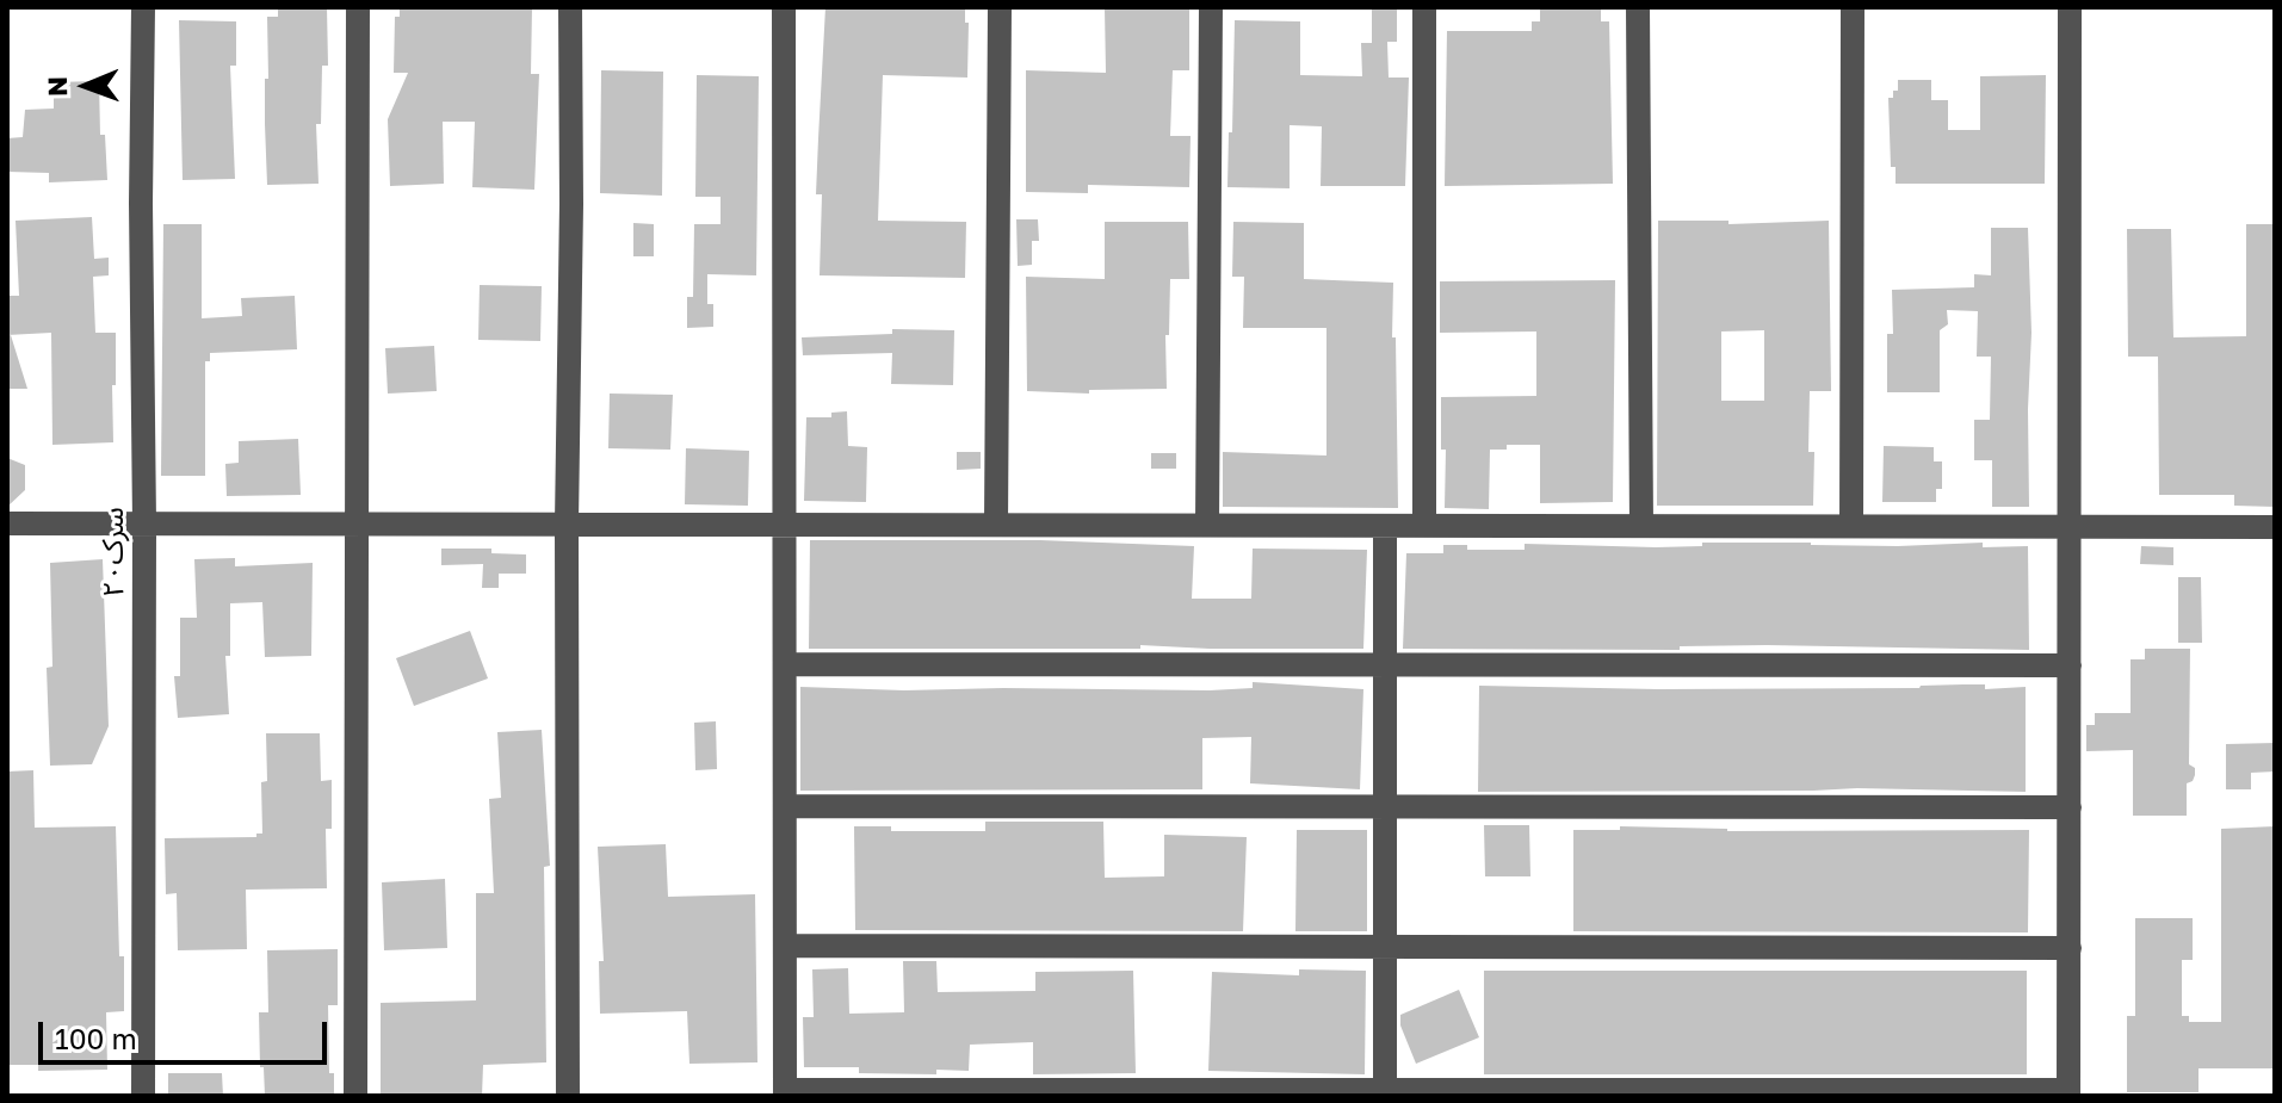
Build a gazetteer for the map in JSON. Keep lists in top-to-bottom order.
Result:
{
  "streets": {
    "street": ["سرک۲۰"]
  },
  "scale_bar": "100 m",
  "north": "left"
}
